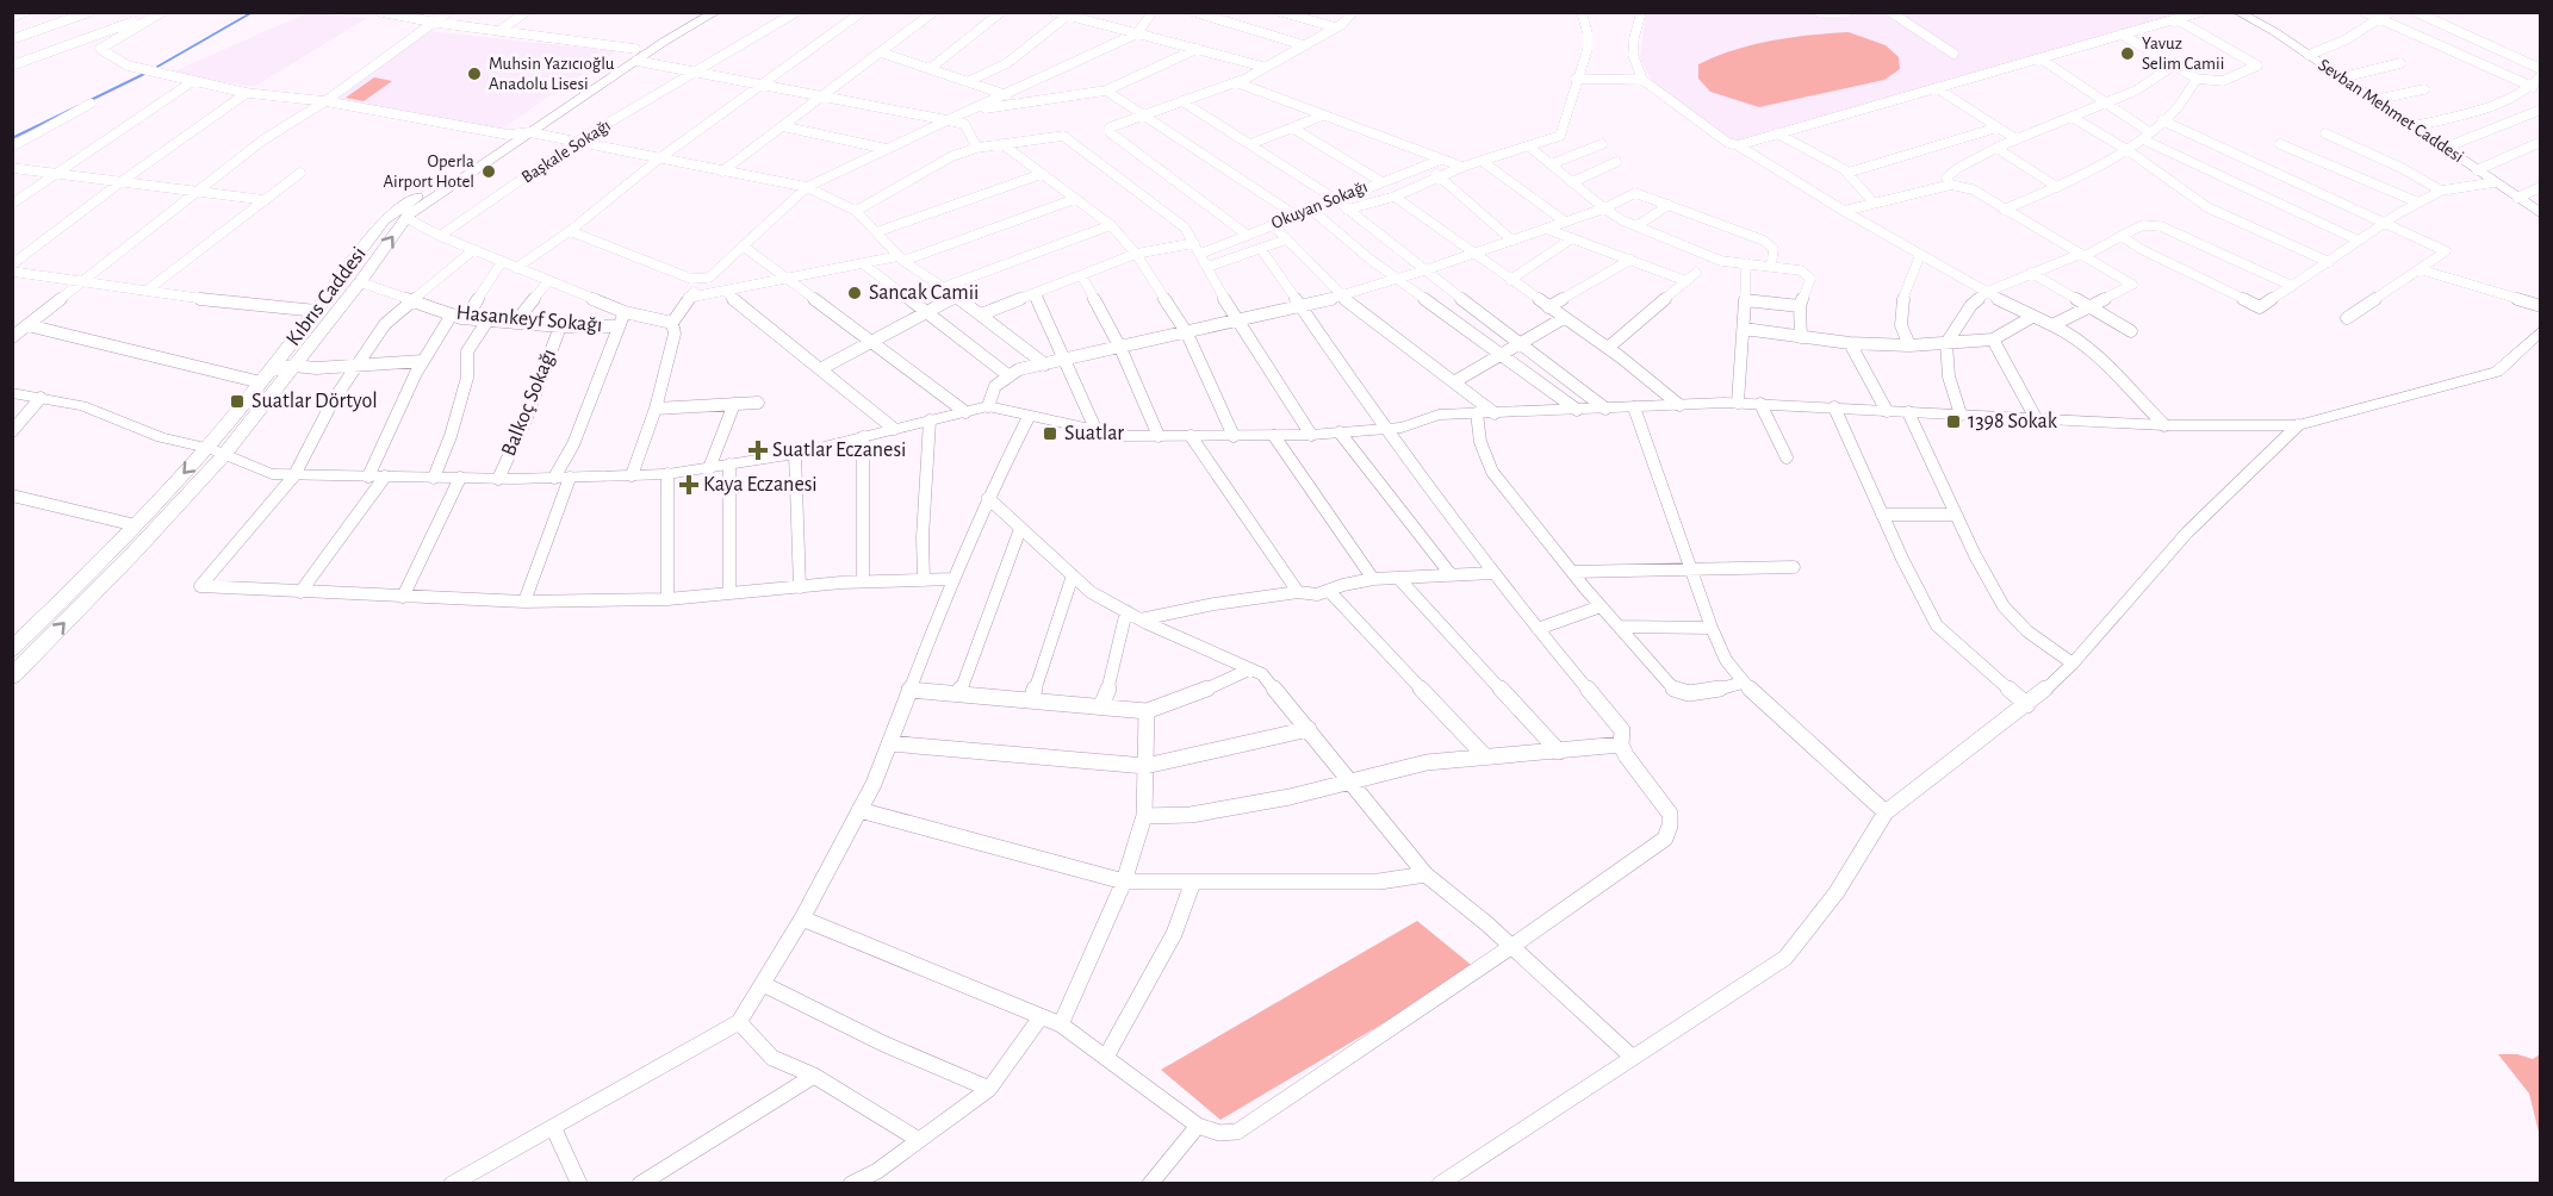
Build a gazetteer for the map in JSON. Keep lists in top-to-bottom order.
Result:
{
  "streets": {
    "main road": ["Sevban Mehmet Caddesi", "Kıbrıs Caddesi"],
    "street": [
      "Başkale Sokağı",
      "Okuyan Sokağı",
      "Hasankeyf Sokağı",
      "Balkoç Sokağı"
    ]
  },
  "crossings": [
    ["Hasankeyf Sokağı", "Balkoç Sokağı"]
  ],
  "places": {
    "other": [
      "Yavuz Selim Camii",
      "Muhsin Yazıcıoğlu Anadolu Lisesi",
      "Operla Airport Hotel",
      "Sancak Camii"
    ],
    "transit": ["Suatlar Dörtyol", "1398 Sokak", "Suatlar"],
    "health": ["Suatlar Eczanesi", "Kaya Eczanesi"]
  }
}
